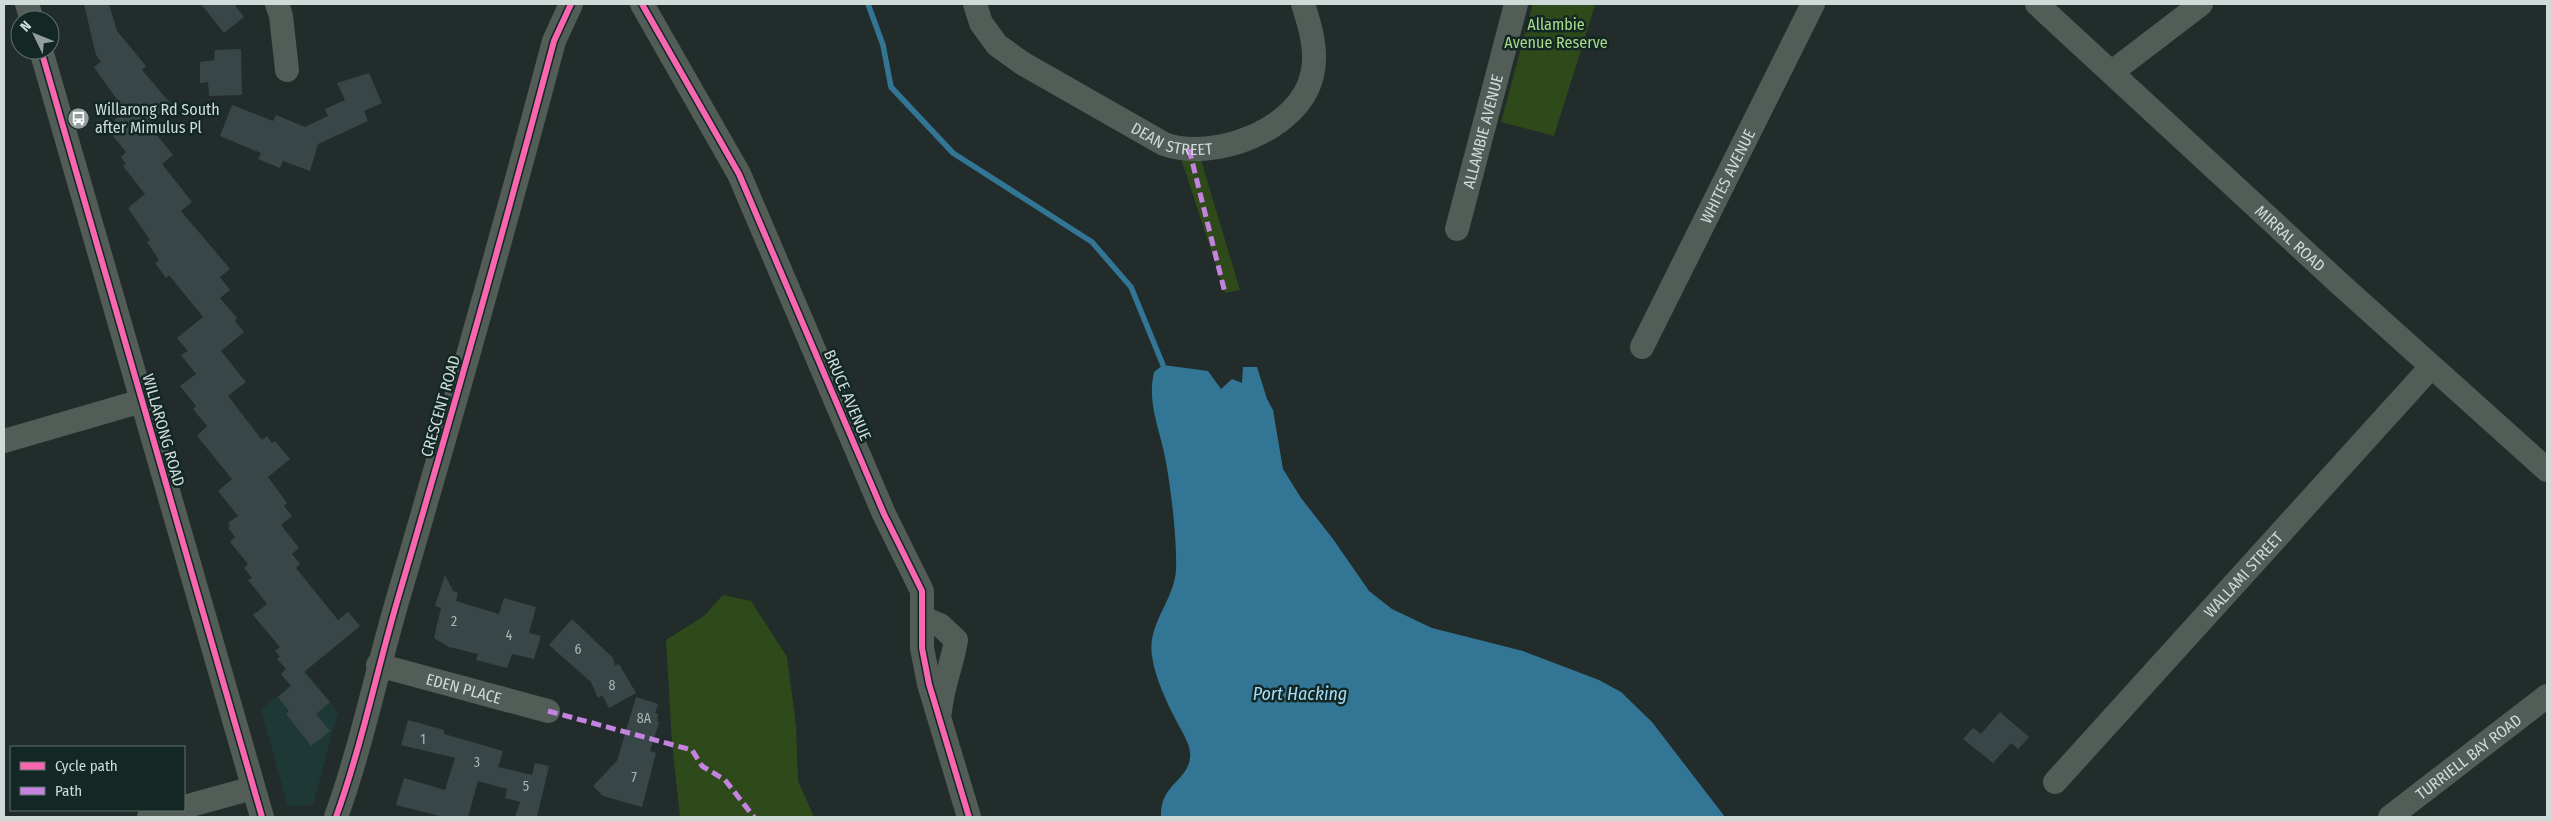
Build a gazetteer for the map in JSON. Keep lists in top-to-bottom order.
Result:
{
  "streets": {
    "street": [
      "ALLAMBIE AVENUE",
      "DEAN STREET",
      "WHITES AVENUE",
      "MIRRAL ROAD",
      "BRUCE AVENUE",
      "CRESCENT ROAD",
      "WILLARONG ROAD",
      "WALLAMI STREET",
      "EDEN PLACE",
      "TURRIELL BAY ROAD"
    ]
  },
  "crossings": [
    ["MIRRAL ROAD", "WALLAMI STREET"],
    ["CRESCENT ROAD", "EDEN PLACE"]
  ],
  "water": ["Port Hacking"],
  "parks": ["Allambie Avenue Reserve"],
  "places": {
    "bus stop": ["Willarong Rd South after Mimulus Pl"]
  },
  "house_numbers": [
    "2",
    "4",
    "6",
    "8",
    "8A",
    "1",
    "3",
    "7",
    "5"
  ],
  "legend": ["Cycle path", "Path"],
  "north": "top left"
}
